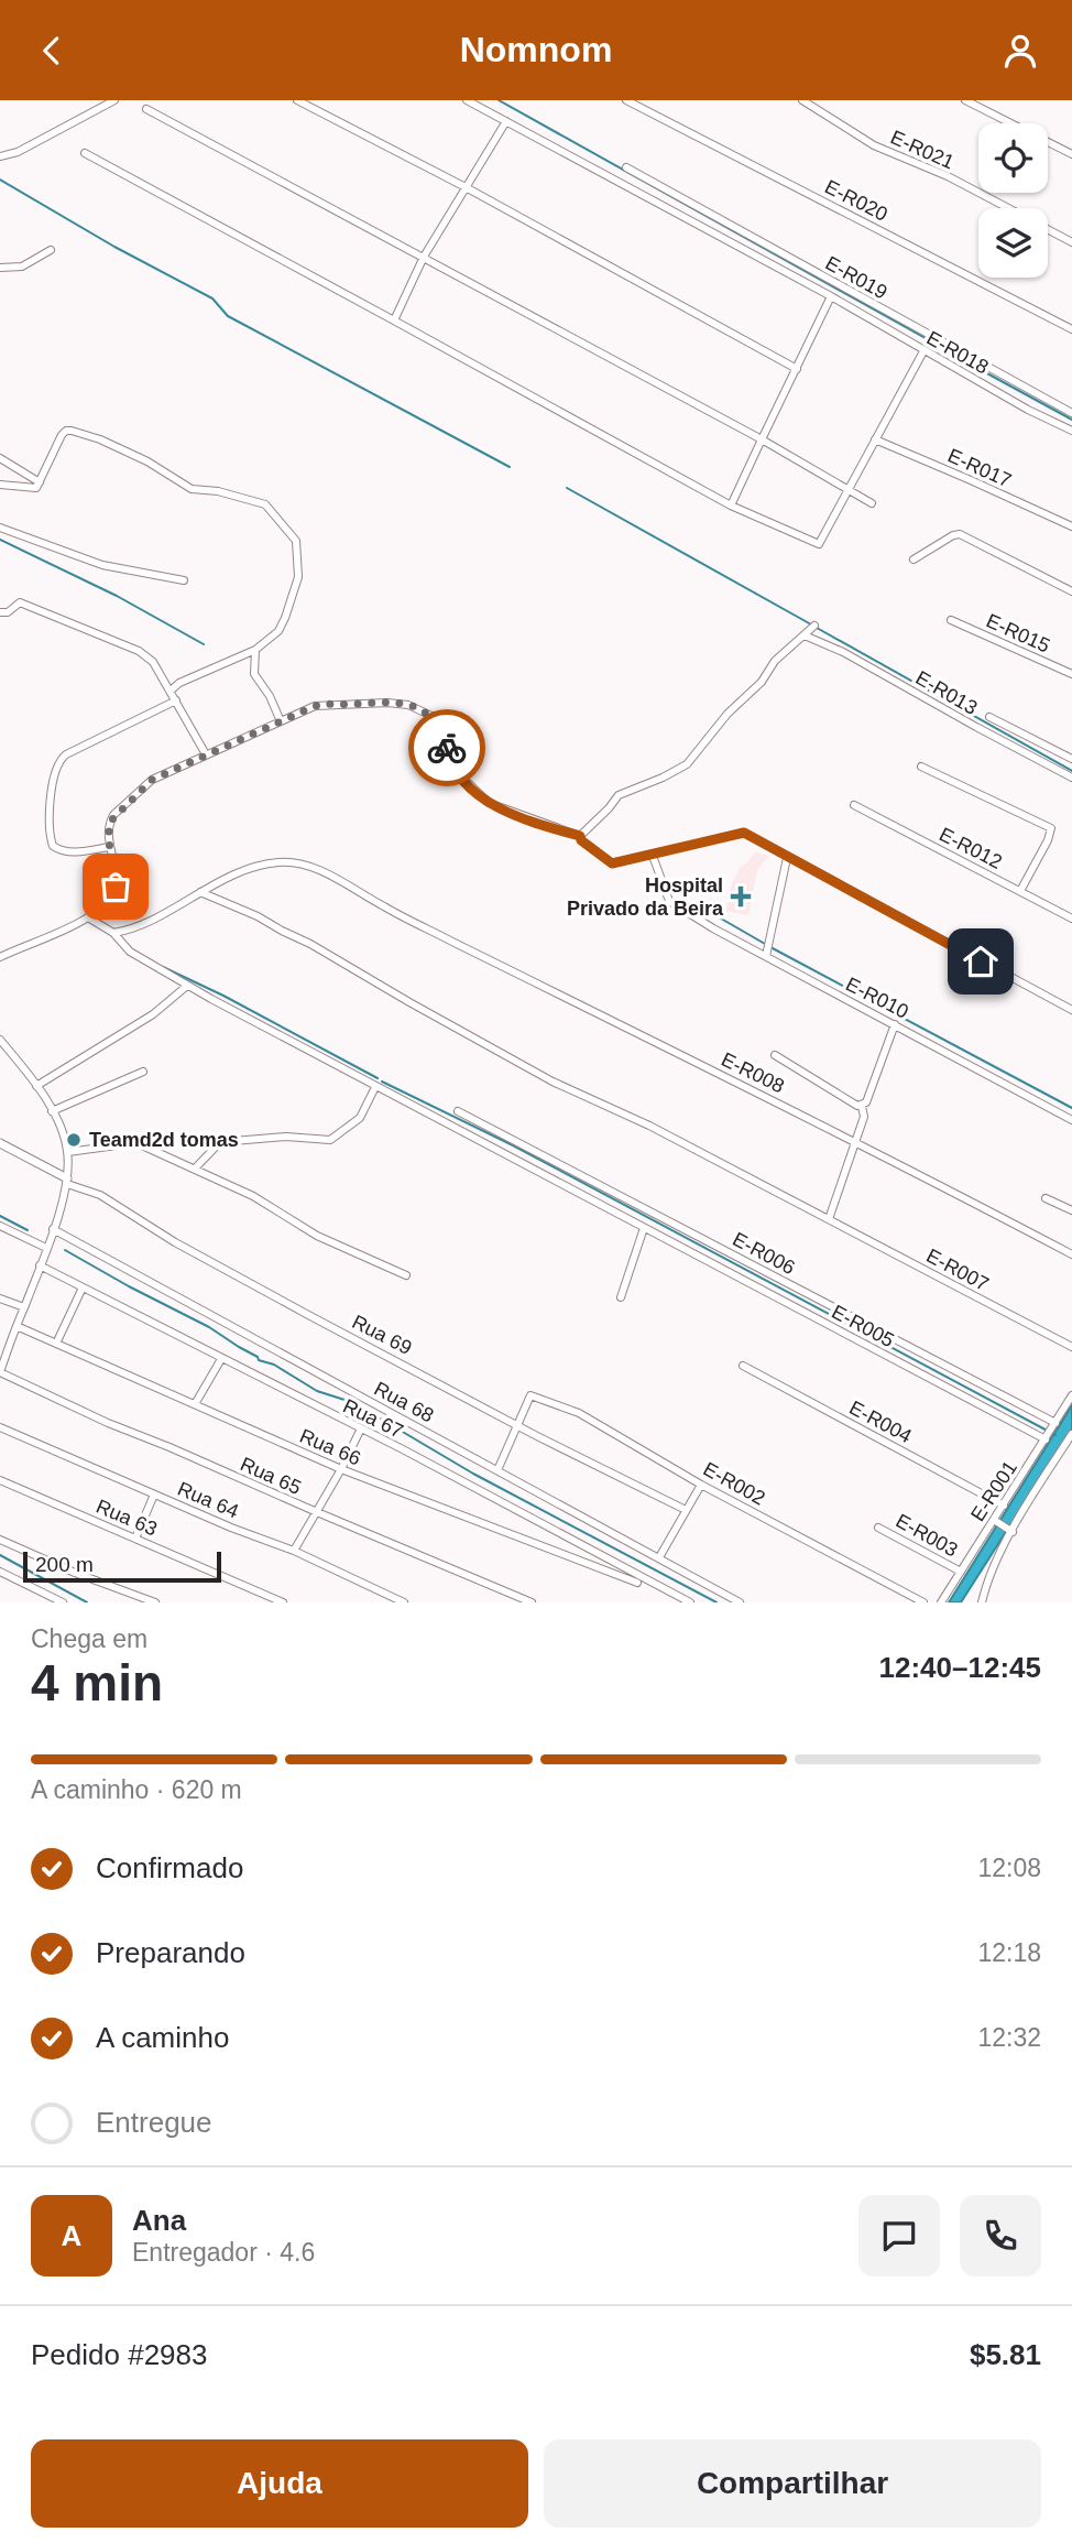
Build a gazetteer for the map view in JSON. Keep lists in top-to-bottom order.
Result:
{
  "streets": {
    "street": [
      "E-R021",
      "E-R020",
      "E-R019",
      "E-R018",
      "E-R017",
      "E-R015",
      "E-R013",
      "E-R012",
      "E-R010",
      "E-R008",
      "E-R006",
      "E-R007",
      "E-R005",
      "Rua 69",
      "Rua 68",
      "Rua 67",
      "E-R004",
      "Rua 66",
      "Rua 65",
      "E-R002",
      "E-R001",
      "Rua 64",
      "Rua 63",
      "E-R003"
    ]
  },
  "crossings": [
    ["E-R008", "E-R007"],
    ["E-R006", "E-R001"],
    ["E-R005", "E-R001"],
    ["Rua 69", "E-R002"],
    ["E-R004", "E-R001"],
    ["E-R001", "E-R003"]
  ],
  "places": {
    "health": ["Hospital Privado da Beira"],
    "other": ["Teamd2d tomas"]
  },
  "scale_bar": "200 m",
  "page": {
    "header": "Nomnom",
    "scale": "200 m",
    "heading": ["4 min", "Chega em", "12:40–12:45"],
    "panel": [
      "Ana",
      "Entregador · 4.6",
      "Pedido #2983",
      "$5.81"
    ],
    "bar": "A caminho · 620 m",
    "list": [
      ["Confirmado", "12:08"],
      ["Preparando", "12:18"],
      ["A caminho", "12:32"],
      "Entregue"
    ],
    "round": "A",
    "buttons": ["Ajuda", "Compartilhar"]
  }
}
